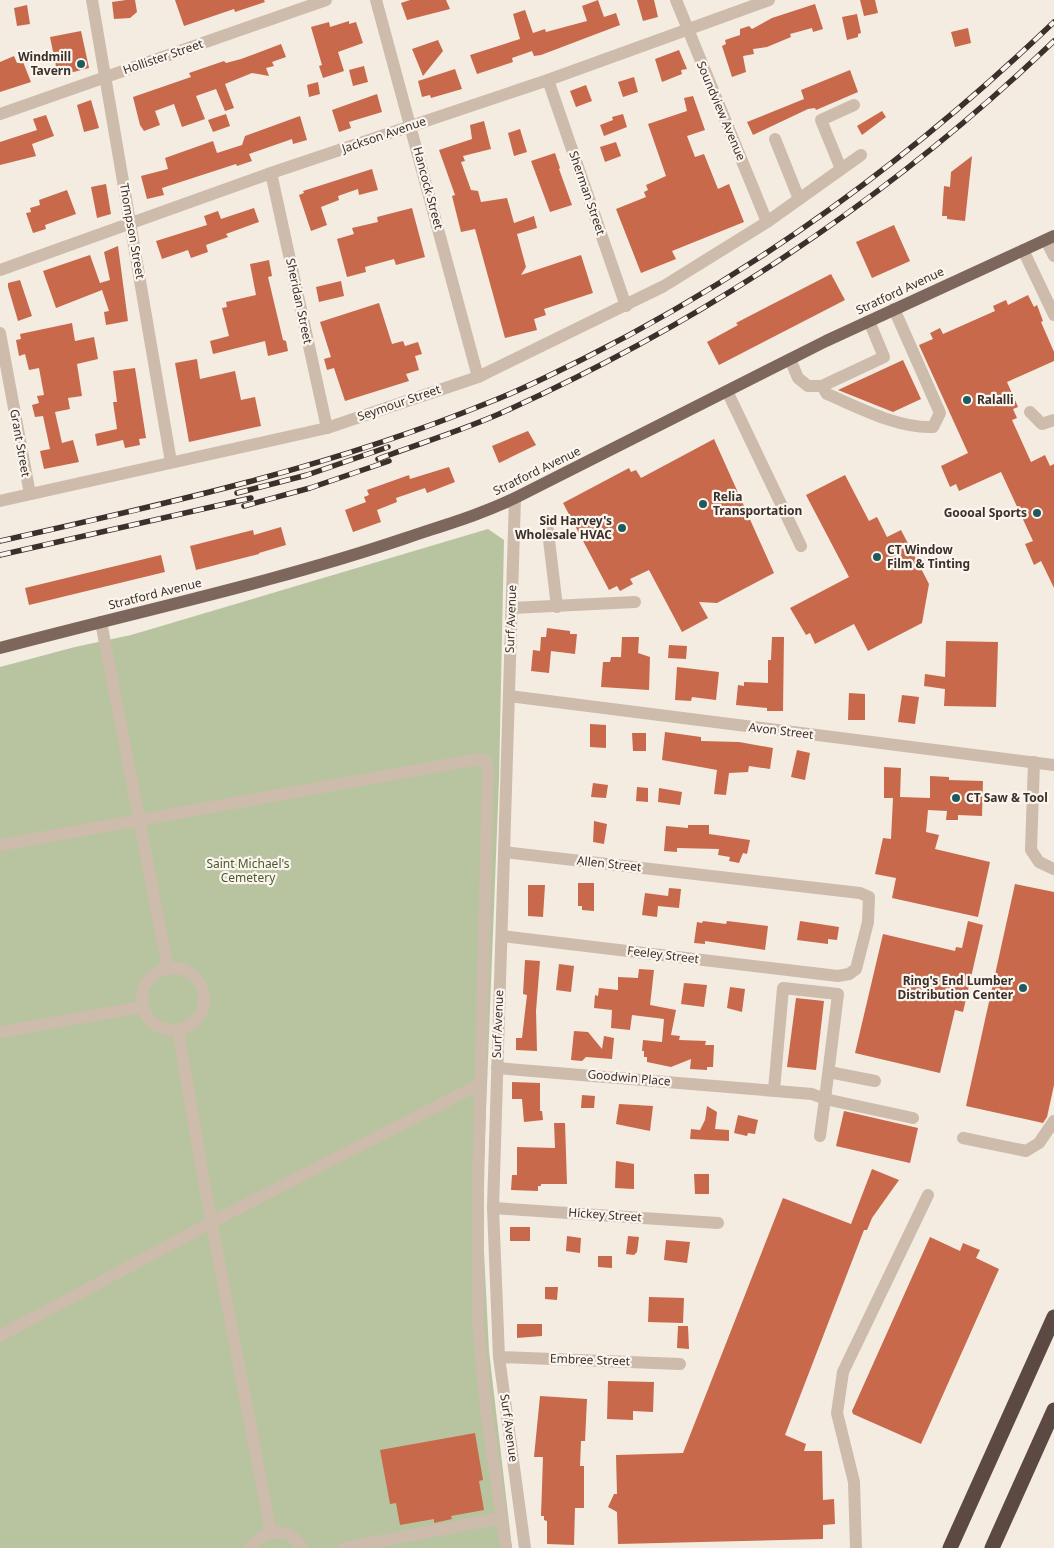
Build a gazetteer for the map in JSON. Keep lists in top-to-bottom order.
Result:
{
  "streets": {
    "main road": ["Stratford Avenue"],
    "street": [
      "Hollister Street",
      "Soundview Avenue",
      "Jackson Avenue",
      "Hancock Street",
      "Sherman Street",
      "Thompson Street",
      "Sheridan Street",
      "Seymour Street",
      "Grant Street",
      "Surf Avenue",
      "Avon Street",
      "Allen Street",
      "Feeley Street",
      "Goodwin Place",
      "Hickey Street",
      "Embree Street"
    ]
  },
  "crossings": [
    ["Hollister Street", "Thompson Street"],
    ["Soundview Avenue", "Jackson Avenue"],
    ["Soundview Avenue", "Seymour Street"],
    ["Jackson Avenue", "Hancock Street"],
    ["Jackson Avenue", "Sherman Street"],
    ["Jackson Avenue", "Thompson Street"],
    ["Jackson Avenue", "Sheridan Street"],
    ["Hancock Street", "Seymour Street"],
    ["Sherman Street", "Seymour Street"],
    ["Thompson Street", "Seymour Street"],
    ["Stratford Avenue", "Surf Avenue"],
    ["Sheridan Street", "Seymour Street"],
    ["Seymour Street", "Grant Street"],
    ["Surf Avenue", "Avon Street"],
    ["Surf Avenue", "Allen Street"],
    ["Surf Avenue", "Feeley Street"],
    ["Surf Avenue", "Goodwin Place"],
    ["Surf Avenue", "Hickey Street"],
    ["Surf Avenue", "Embree Street"],
    ["Allen Street", "Feeley Street"]
  ],
  "parks": ["Saint Michael's Cemetery"],
  "places": [
    "Windmill Tavern",
    "Ralalli",
    "Relia Transportation",
    "Goooal Sports",
    "Sid Harvey's Wholesale HVAC",
    "CT Window Film & Tinting",
    "CT Saw & Tool",
    "Ring's End Lumber Distribution Center"
  ]
}
